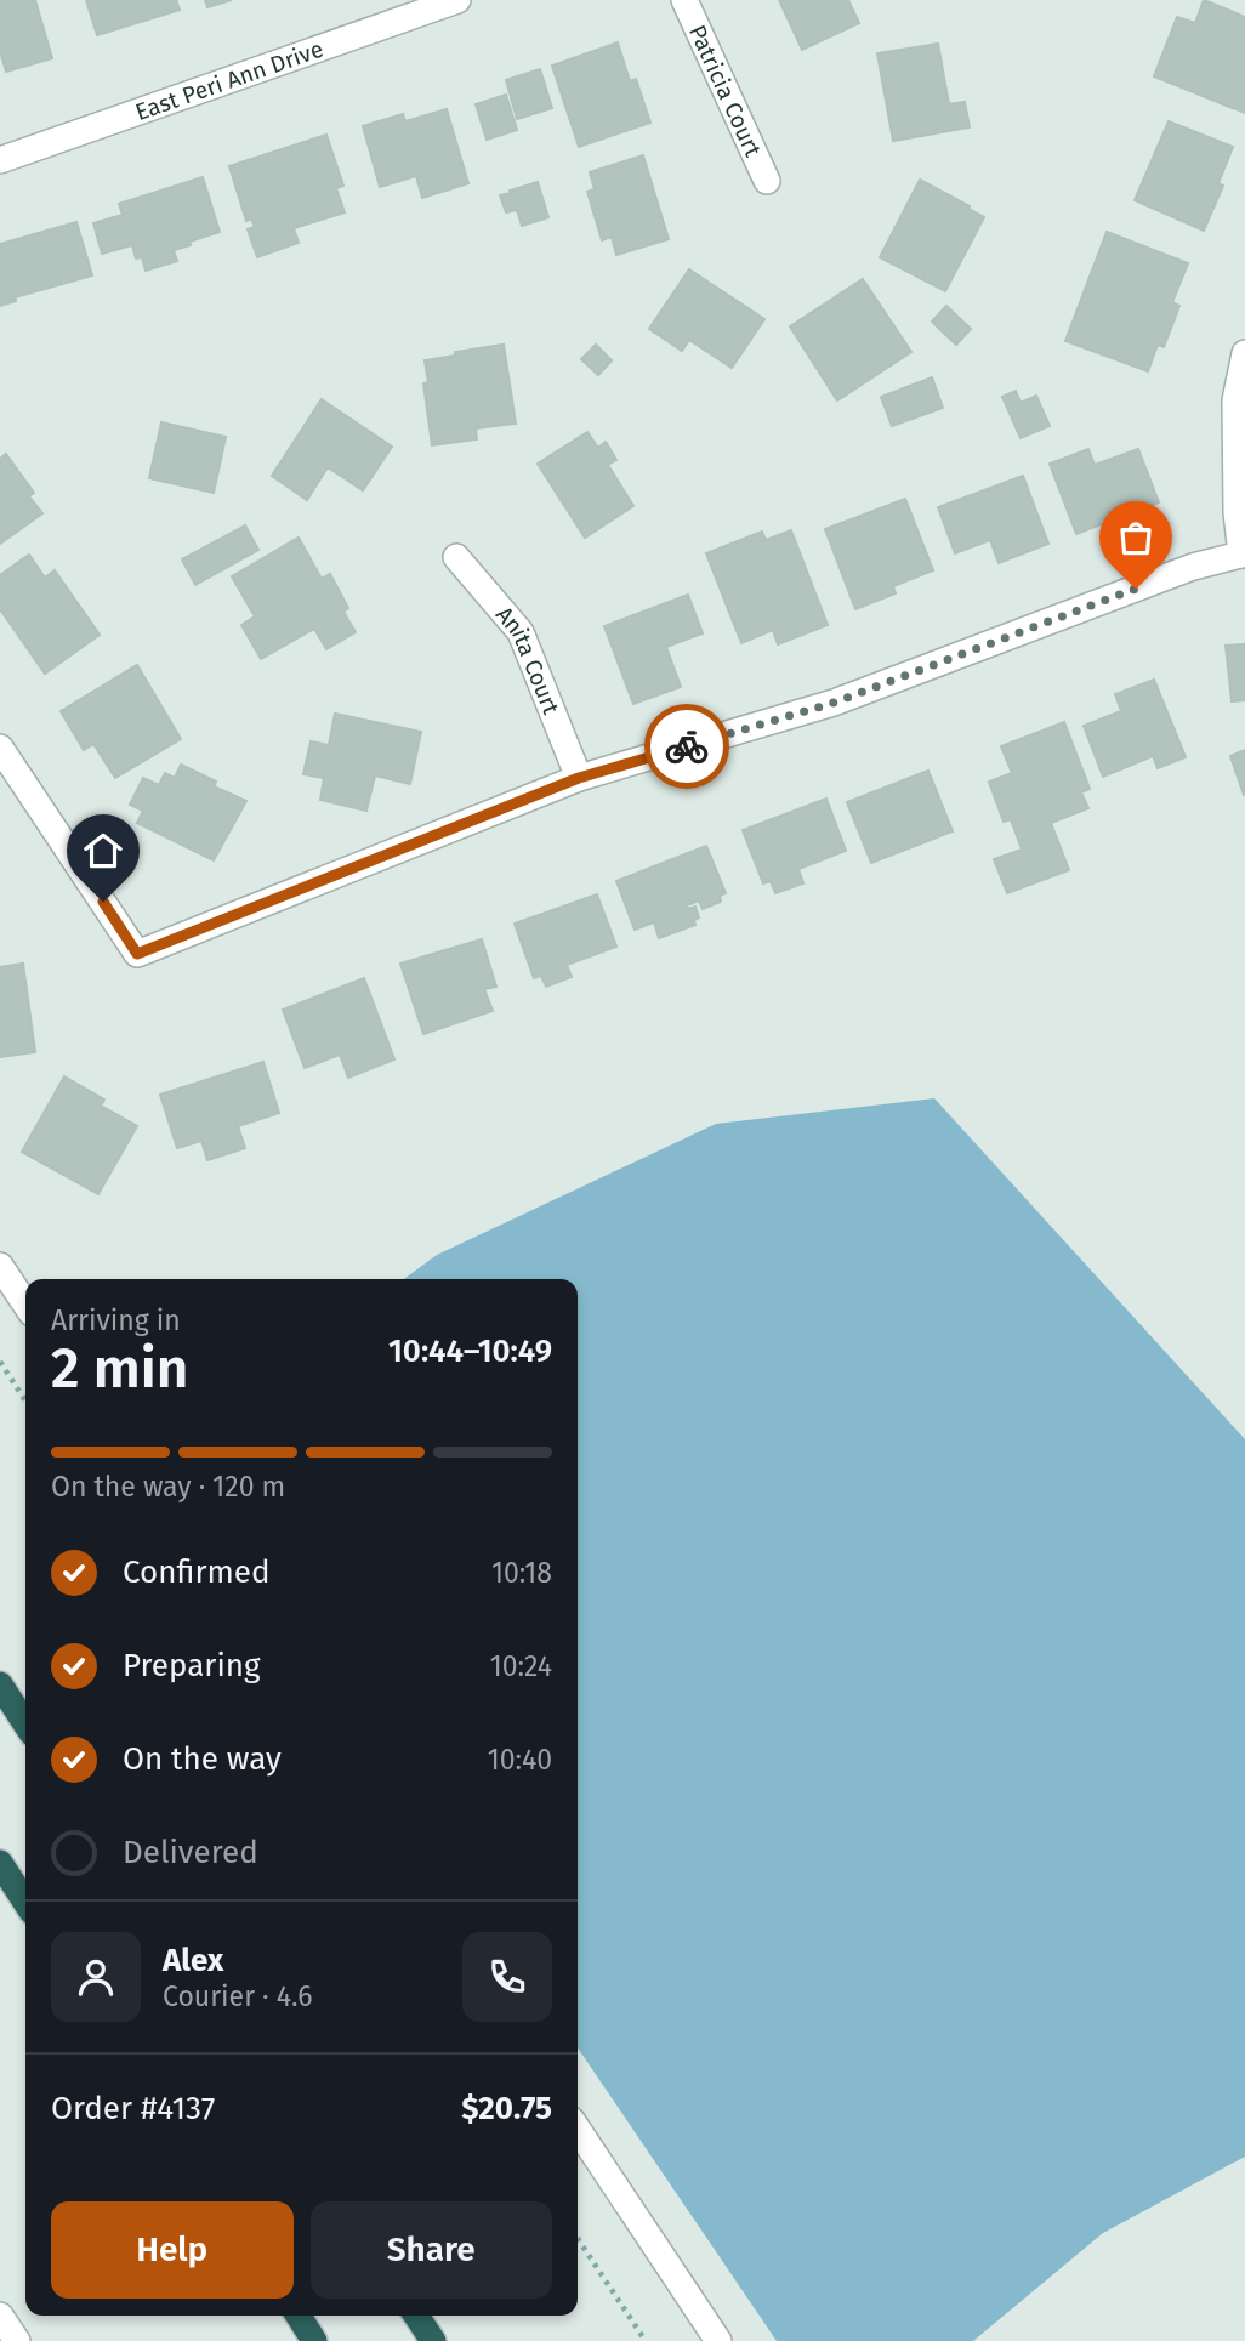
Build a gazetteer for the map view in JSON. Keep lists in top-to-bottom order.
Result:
{
  "streets": {
    "street": ["East Peri Ann Drive", "Patricia Court", "Anita Court"]
  },
  "page": {
    "heading": ["2 min", "Arriving in", "10:44–10:49"],
    "panel": [
      "Alex",
      "Courier · 4.6",
      "Order #4137",
      "$20.75"
    ],
    "bar": "On the way · 120 m",
    "list": [
      ["Confirmed", "10:18"],
      ["Preparing", "10:24"],
      ["On the way", "10:40"],
      "Delivered"
    ],
    "buttons": ["Help", "Share"]
  }
}
